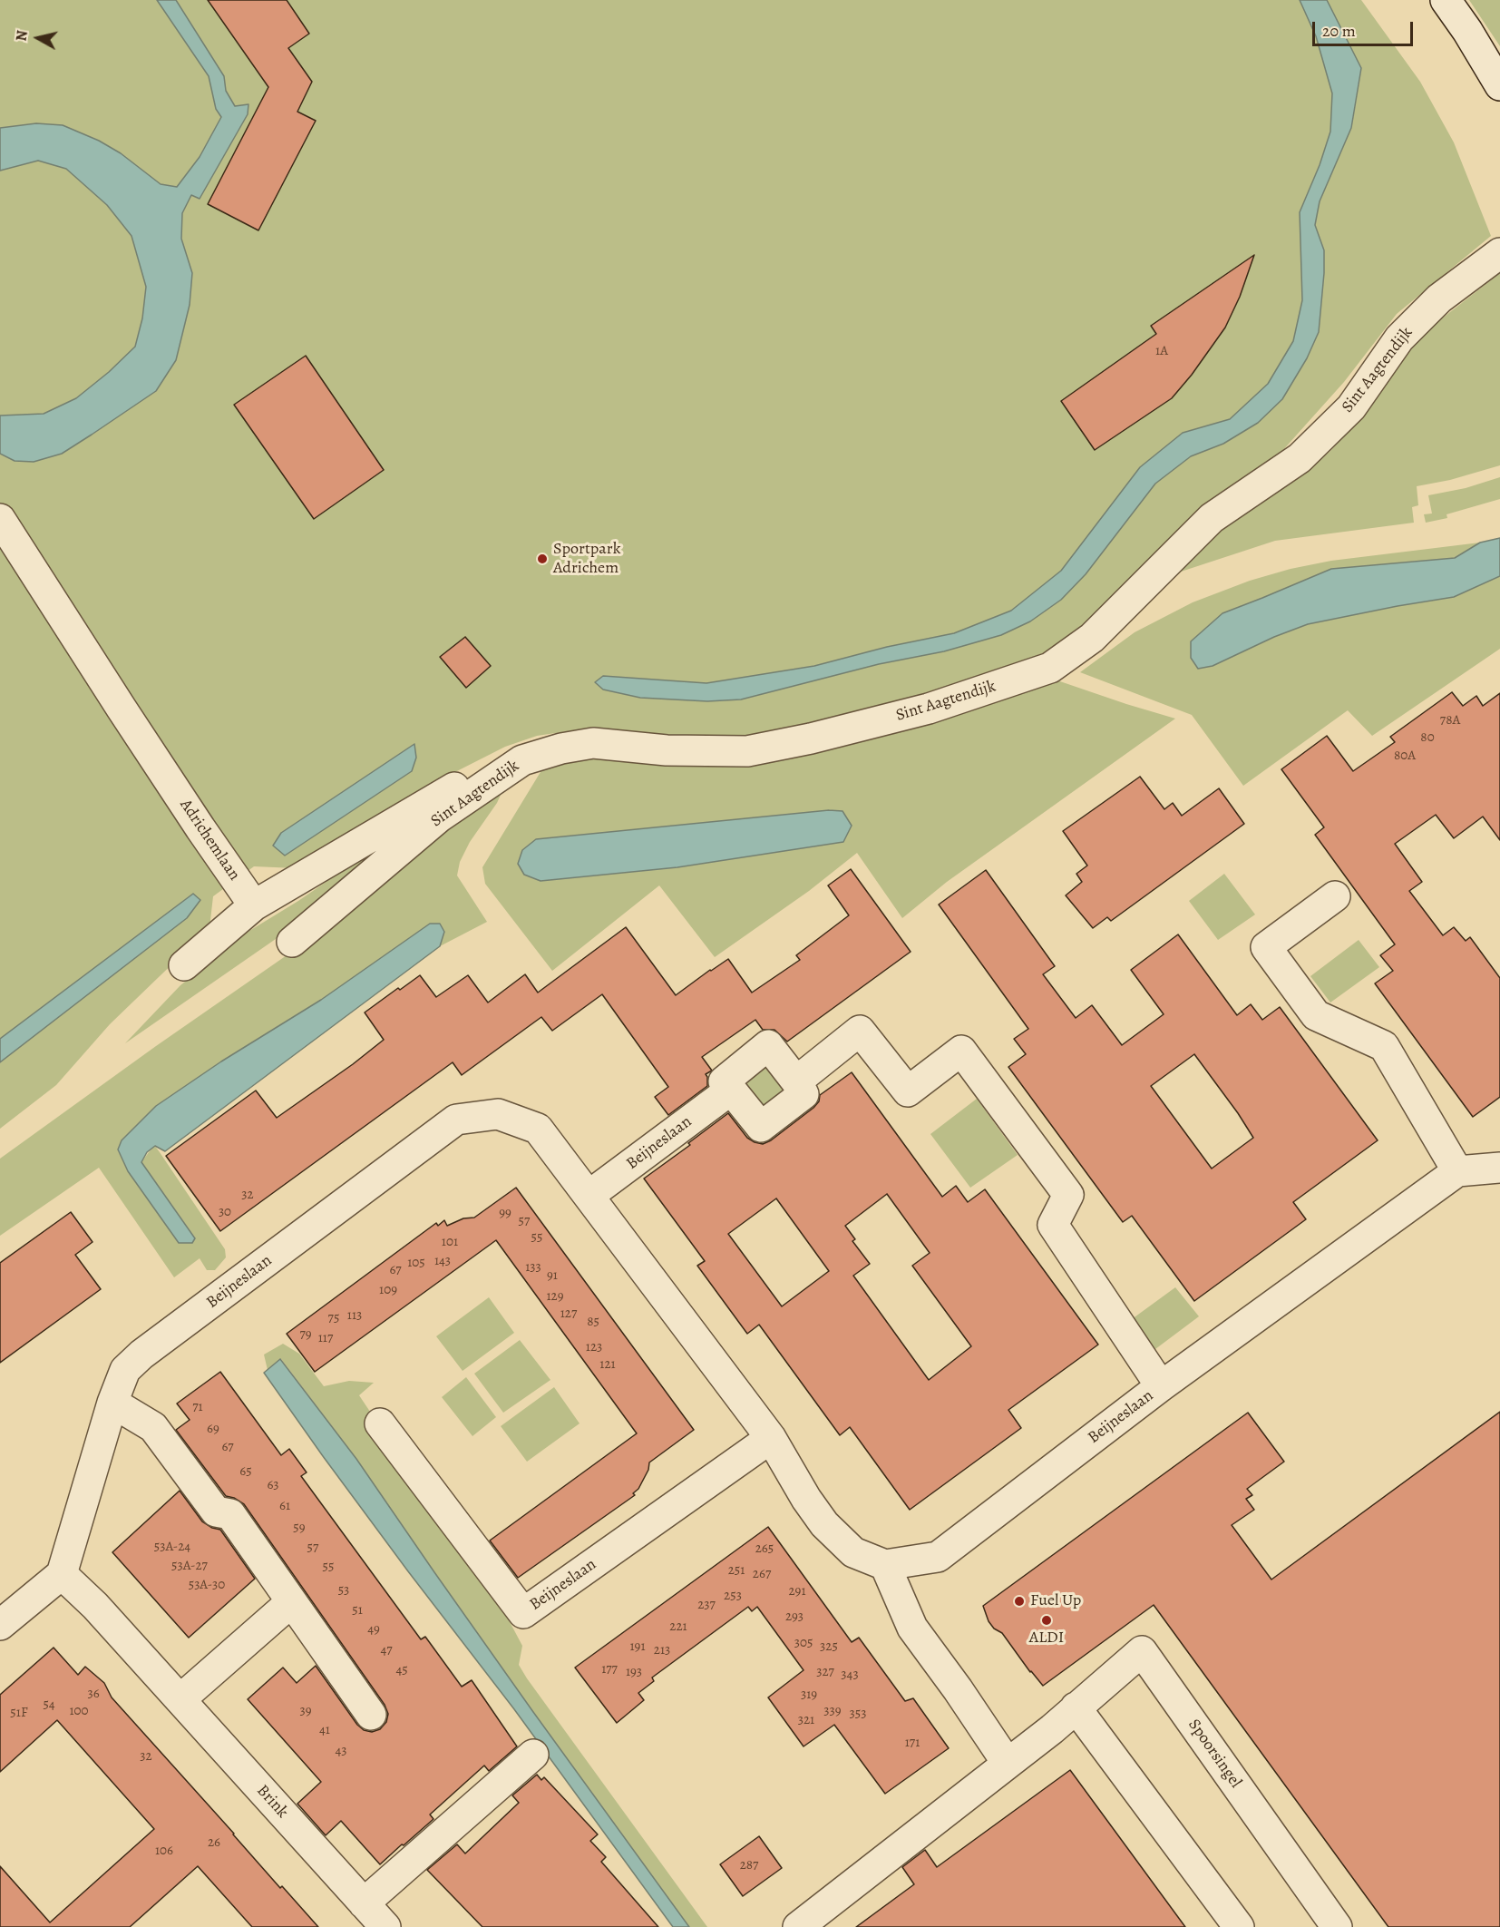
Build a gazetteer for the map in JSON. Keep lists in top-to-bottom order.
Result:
{
  "streets": {
    "street": [
      "Sint Aagtendijk",
      "Adrichemlaan",
      "Beijneslaan",
      "Spoorsingel",
      "Brink"
    ]
  },
  "crossings": [
    ["Beijneslaan", "Brink"]
  ],
  "places": ["Sportpark Adrichem", "Fuel Up", "ALDI"],
  "house_numbers": [
    "1A",
    "78A",
    "80",
    "80A",
    "32",
    "30",
    "99",
    "57",
    "55",
    "101",
    "143",
    "105",
    "133",
    "67",
    "91",
    "109",
    "129",
    "127",
    "113",
    "75",
    "85",
    "79",
    "117",
    "123",
    "121",
    "71",
    "69",
    "67",
    "65",
    "63",
    "61",
    "59",
    "53A-24",
    "57",
    "265",
    "53A-27",
    "55",
    "251",
    "267",
    "53A-30",
    "53",
    "291",
    "253",
    "237",
    "51",
    "293",
    "221",
    "49",
    "305",
    "191",
    "325",
    "47",
    "213",
    "177",
    "45",
    "193",
    "327",
    "343",
    "36",
    "319",
    "54",
    "100",
    "39",
    "339",
    "51F",
    "353",
    "321",
    "41",
    "171",
    "43",
    "32",
    "26",
    "106",
    "287"
  ],
  "scale_bar": "20 m",
  "north": "left"
}
